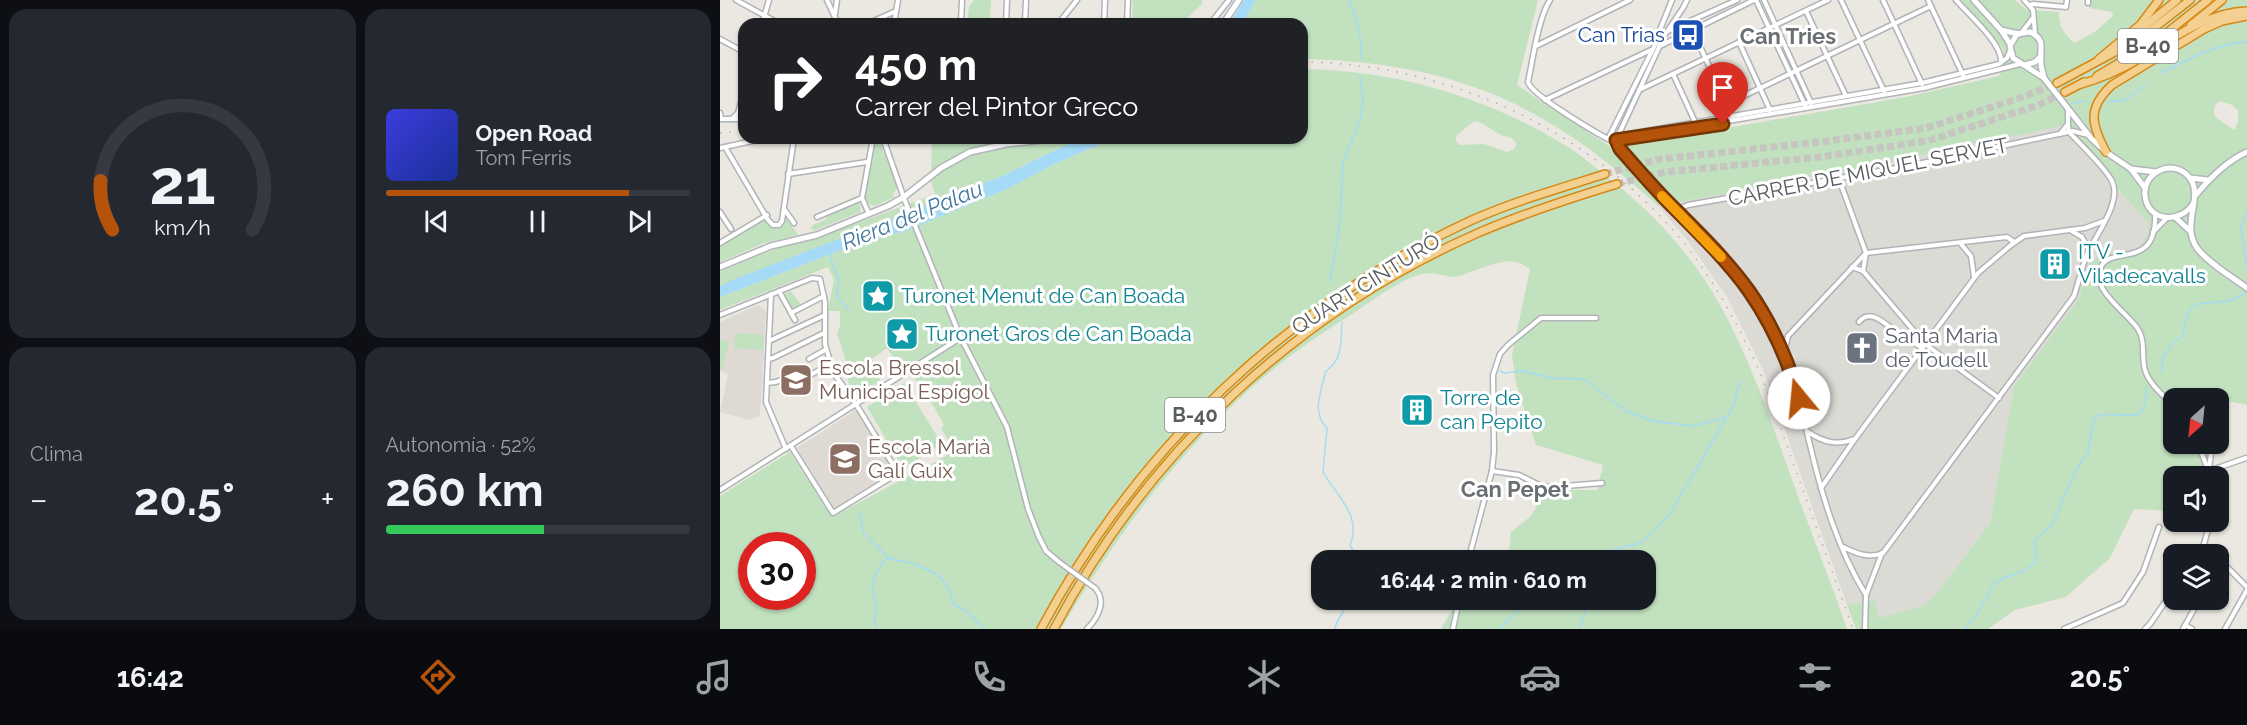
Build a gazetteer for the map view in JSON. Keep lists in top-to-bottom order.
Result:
{
  "streets": {
    "highway": ["B-40", "QUART CINTURÓ"],
    "street": ["CARRER DE MIQUEL SERVET"]
  },
  "districts": ["Can Tries", "Can Pepet"],
  "water": ["Riera del Palau"],
  "places": {
    "bus stop": ["Can Trias"],
    "building": ["ITV - Viladecavalls", "Torre de can Pepito"],
    "place": ["Turonet Menut de Can Boada", "Turonet Gros de Can Boada"],
    "church": ["Santa Maria de Toudell"],
    "school or university": ["Escola Bressol Municipal Espígol", "Escola Marià Galí Guix"]
  },
  "north": "bottom left",
  "page": {
    "turn": ["450 m", "Carrer del Pintor Greco"],
    "song": ["Open Road", "Tom Ferris"],
    "tile": [
      "Clima",
      ["Autonomía · 52%", "260 km"]
    ],
    "heat": ["−", "20.5°", "+"],
    "limit": "30",
    "trip": "16:44 · 2 min · 610 m",
    "tabs": ["16:42", "20.5°"],
    "gauge": ["21", "km/h"]
  }
}
